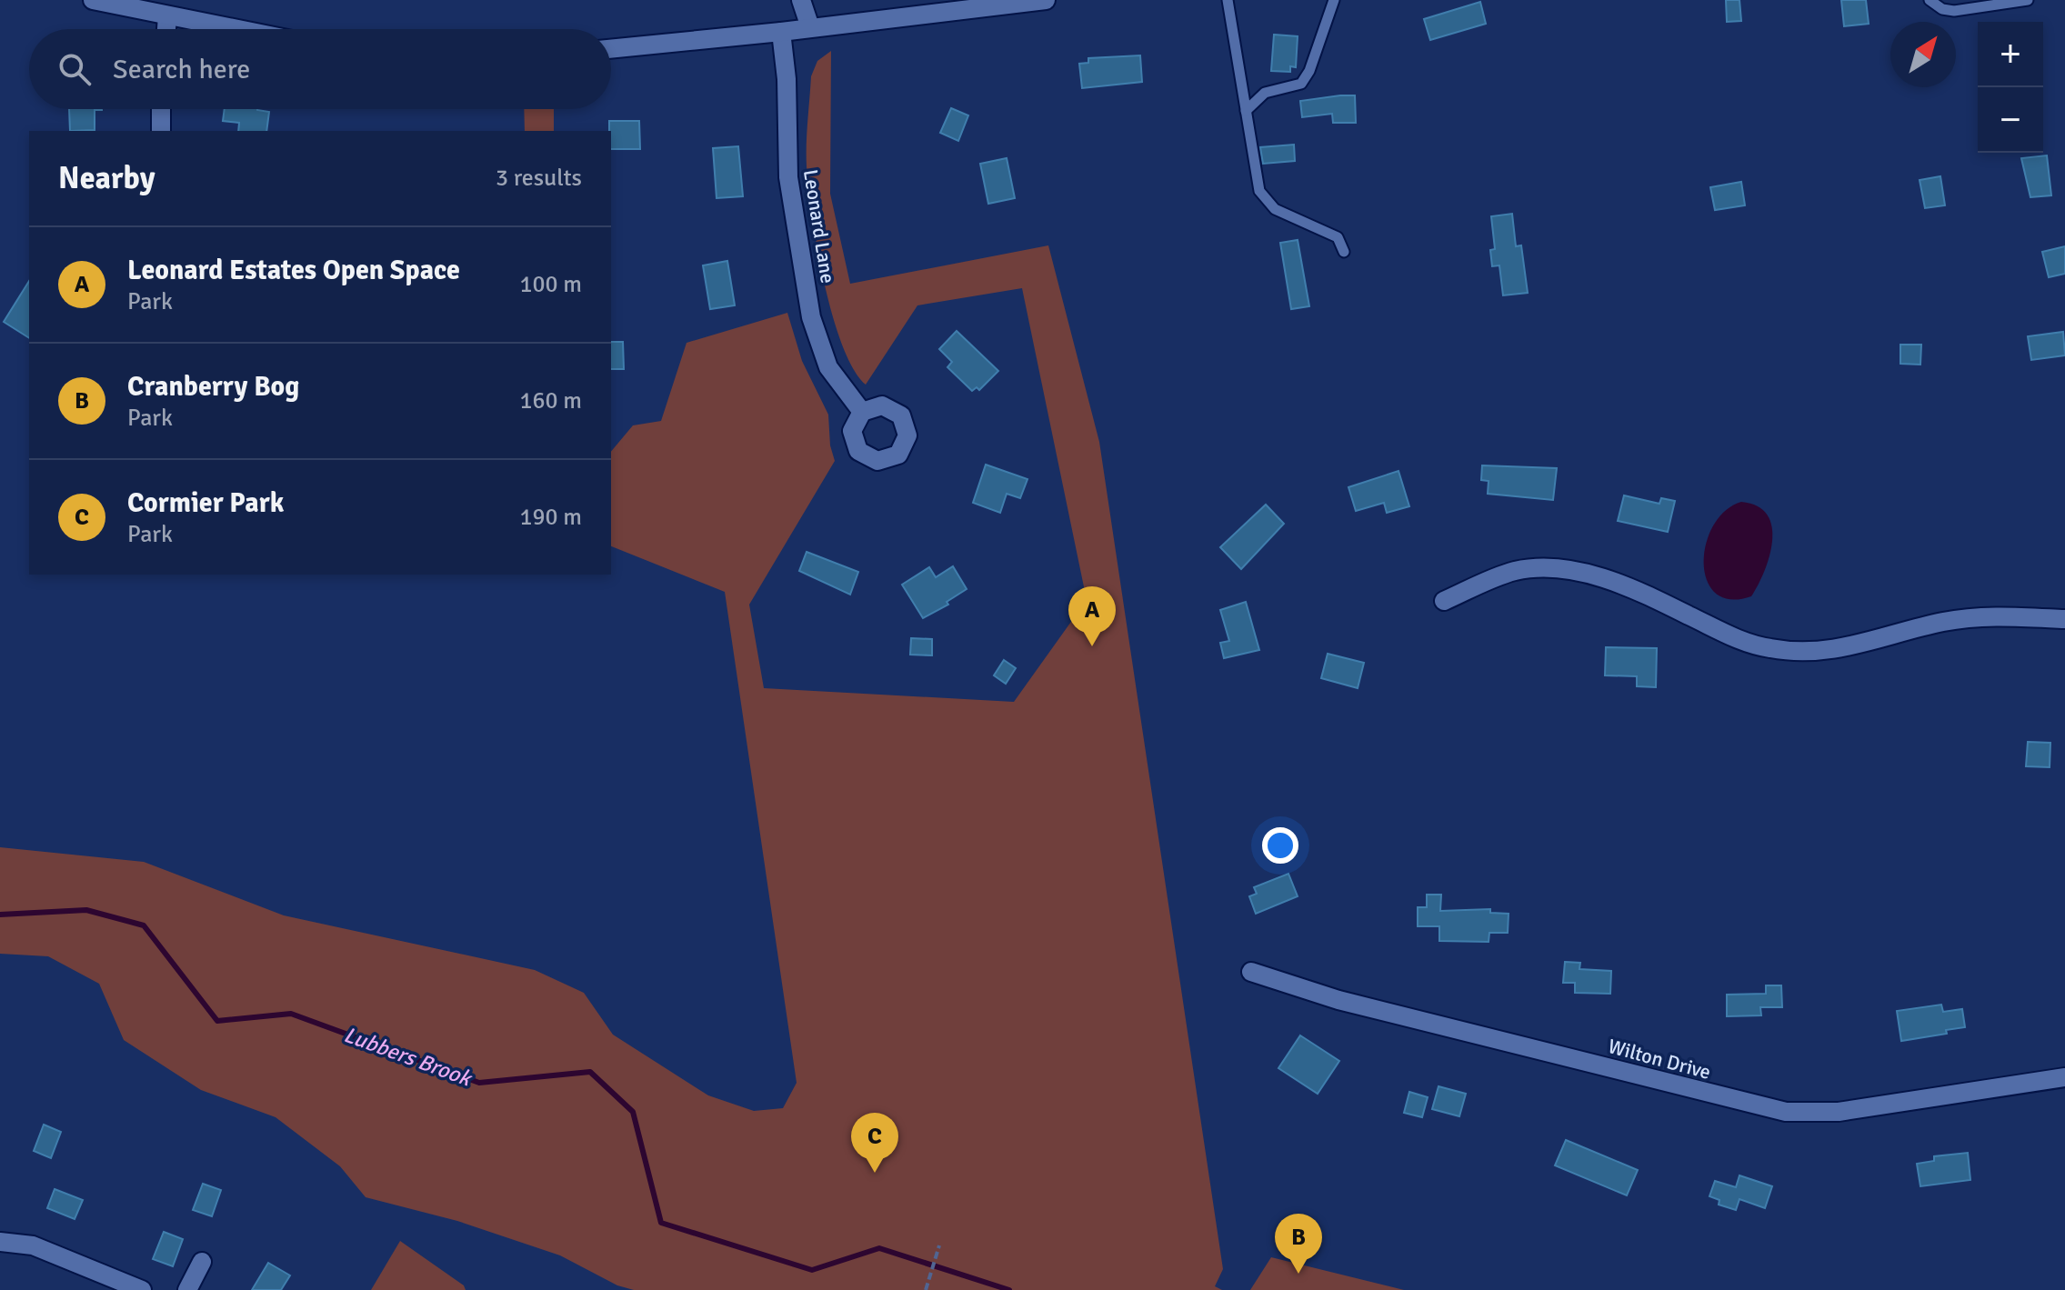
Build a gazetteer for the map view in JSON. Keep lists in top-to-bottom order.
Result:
{
  "streets": {
    "street": ["Leonard Lane", "Wilton Drive"]
  },
  "water": ["Lubbers Brook"],
  "north": "top right",
  "page": {
    "map_buttons": ["+", "−"],
    "search": "Search here",
    "heading": ["Nearby", "3 results"],
    "list": [
      {
        "mark": "A",
        "name": "Leonard Estates Open Space",
        "note": "Park",
        "value": "100 m"
      },
      {
        "mark": "B",
        "name": "Cranberry Bog",
        "note": "Park",
        "value": "160 m"
      },
      {
        "mark": "C",
        "name": "Cormier Park",
        "note": "Park",
        "value": "190 m"
      }
    ],
    "pins": ["A", "C", "B"]
  }
}
